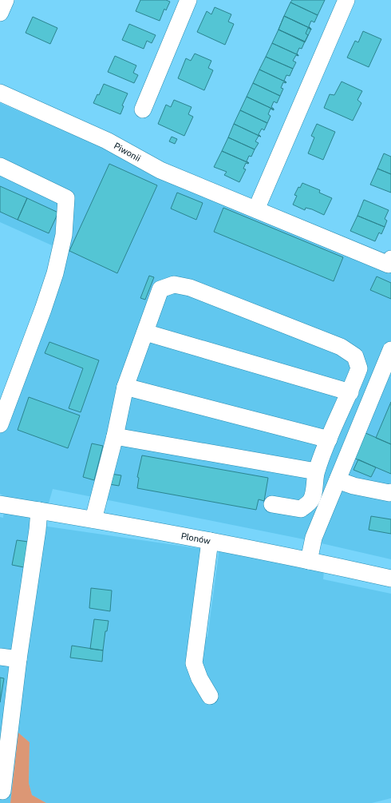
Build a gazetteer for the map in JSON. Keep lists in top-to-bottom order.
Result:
{
  "streets": {
    "street": ["Piwonii", "Plonów"]
  }
}
